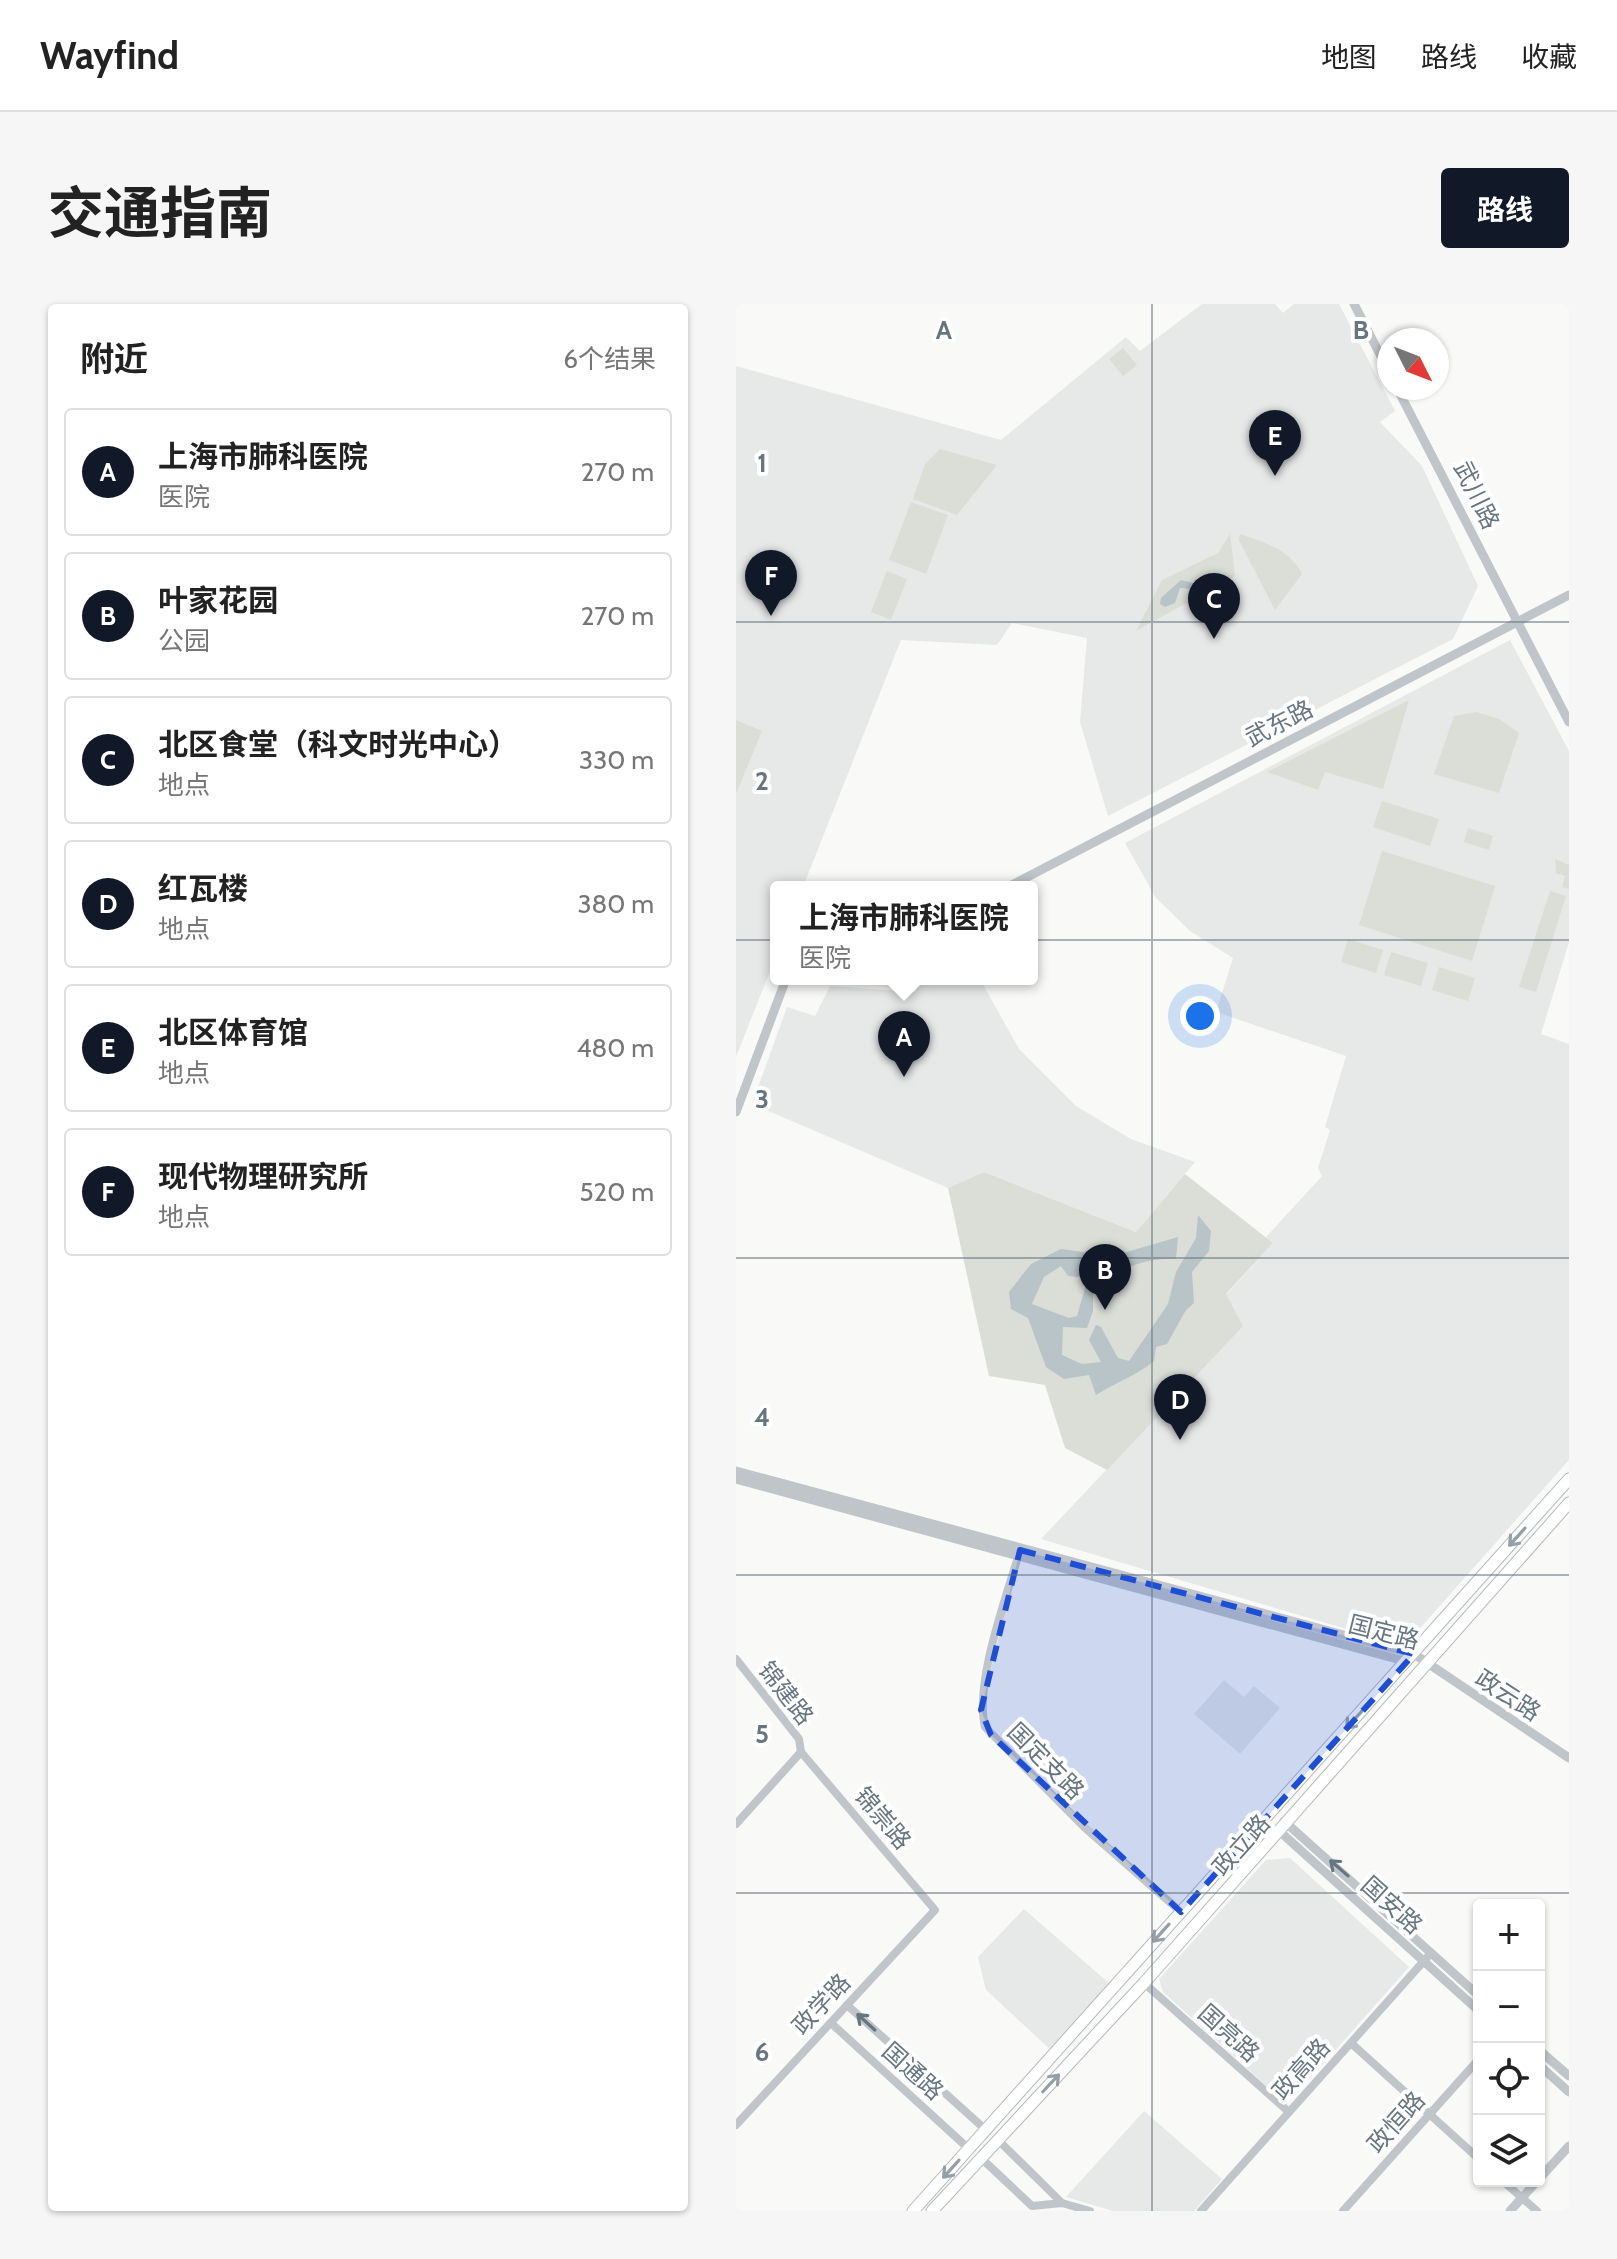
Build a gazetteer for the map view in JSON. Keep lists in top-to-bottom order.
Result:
{
  "streets": {
    "main road": ["政立路"],
    "street": [
      "武川路",
      "武东路",
      "国定路",
      "锦建路",
      "政云路",
      "国定支路",
      "锦崇路",
      "国安路",
      "政学路",
      "国亮路",
      "政高路",
      "国通路",
      "政恒路"
    ]
  },
  "crossings": [
    ["武川路", "武东路"],
    ["国定路", "政云路"],
    ["国定路", "国定支路"],
    ["国定路", "政立路"],
    ["锦建路", "锦崇路"],
    ["政云路", "政立路"],
    ["国定支路", "政立路"],
    ["锦崇路", "政学路"],
    ["政立路", "国安路"],
    ["政立路", "国亮路"],
    ["政立路", "国通路"],
    ["国安路", "政高路"],
    ["政学路", "国通路"],
    ["国亮路", "政高路"]
  ],
  "north": "bottom right",
  "page": {
    "header": "Wayfind",
    "nav": ["地图", "路线", "收藏"],
    "title": "交通指南",
    "buttons": "路线",
    "heading": ["附近", "6个结果"],
    "list": [
      {
        "mark": "A",
        "name": "上海市肺科医院",
        "note": "医院",
        "value": "270 m"
      },
      {
        "mark": "B",
        "name": "叶家花园",
        "note": "公园",
        "value": "270 m"
      },
      {
        "mark": "C",
        "name": "北区食堂（科文时光中心）",
        "note": "地点",
        "value": "330 m"
      },
      {
        "mark": "D",
        "name": "红瓦楼",
        "note": "地点",
        "value": "380 m"
      },
      {
        "mark": "E",
        "name": "北区体育馆",
        "note": "地点",
        "value": "480 m"
      },
      {
        "mark": "F",
        "name": "现代物理研究所",
        "note": "地点",
        "value": "520 m"
      }
    ],
    "pins": [
      "E",
      "F",
      "C",
      "A",
      "B",
      "D"
    ],
    "popup": ["上海市肺科医院", "医院"],
    "map_buttons": ["+", "−"]
  },
  "grid": {
    "columns": ["A", "B"],
    "rows": [
      "1",
      "2",
      "3",
      "4",
      "5",
      "6"
    ]
  }
}
